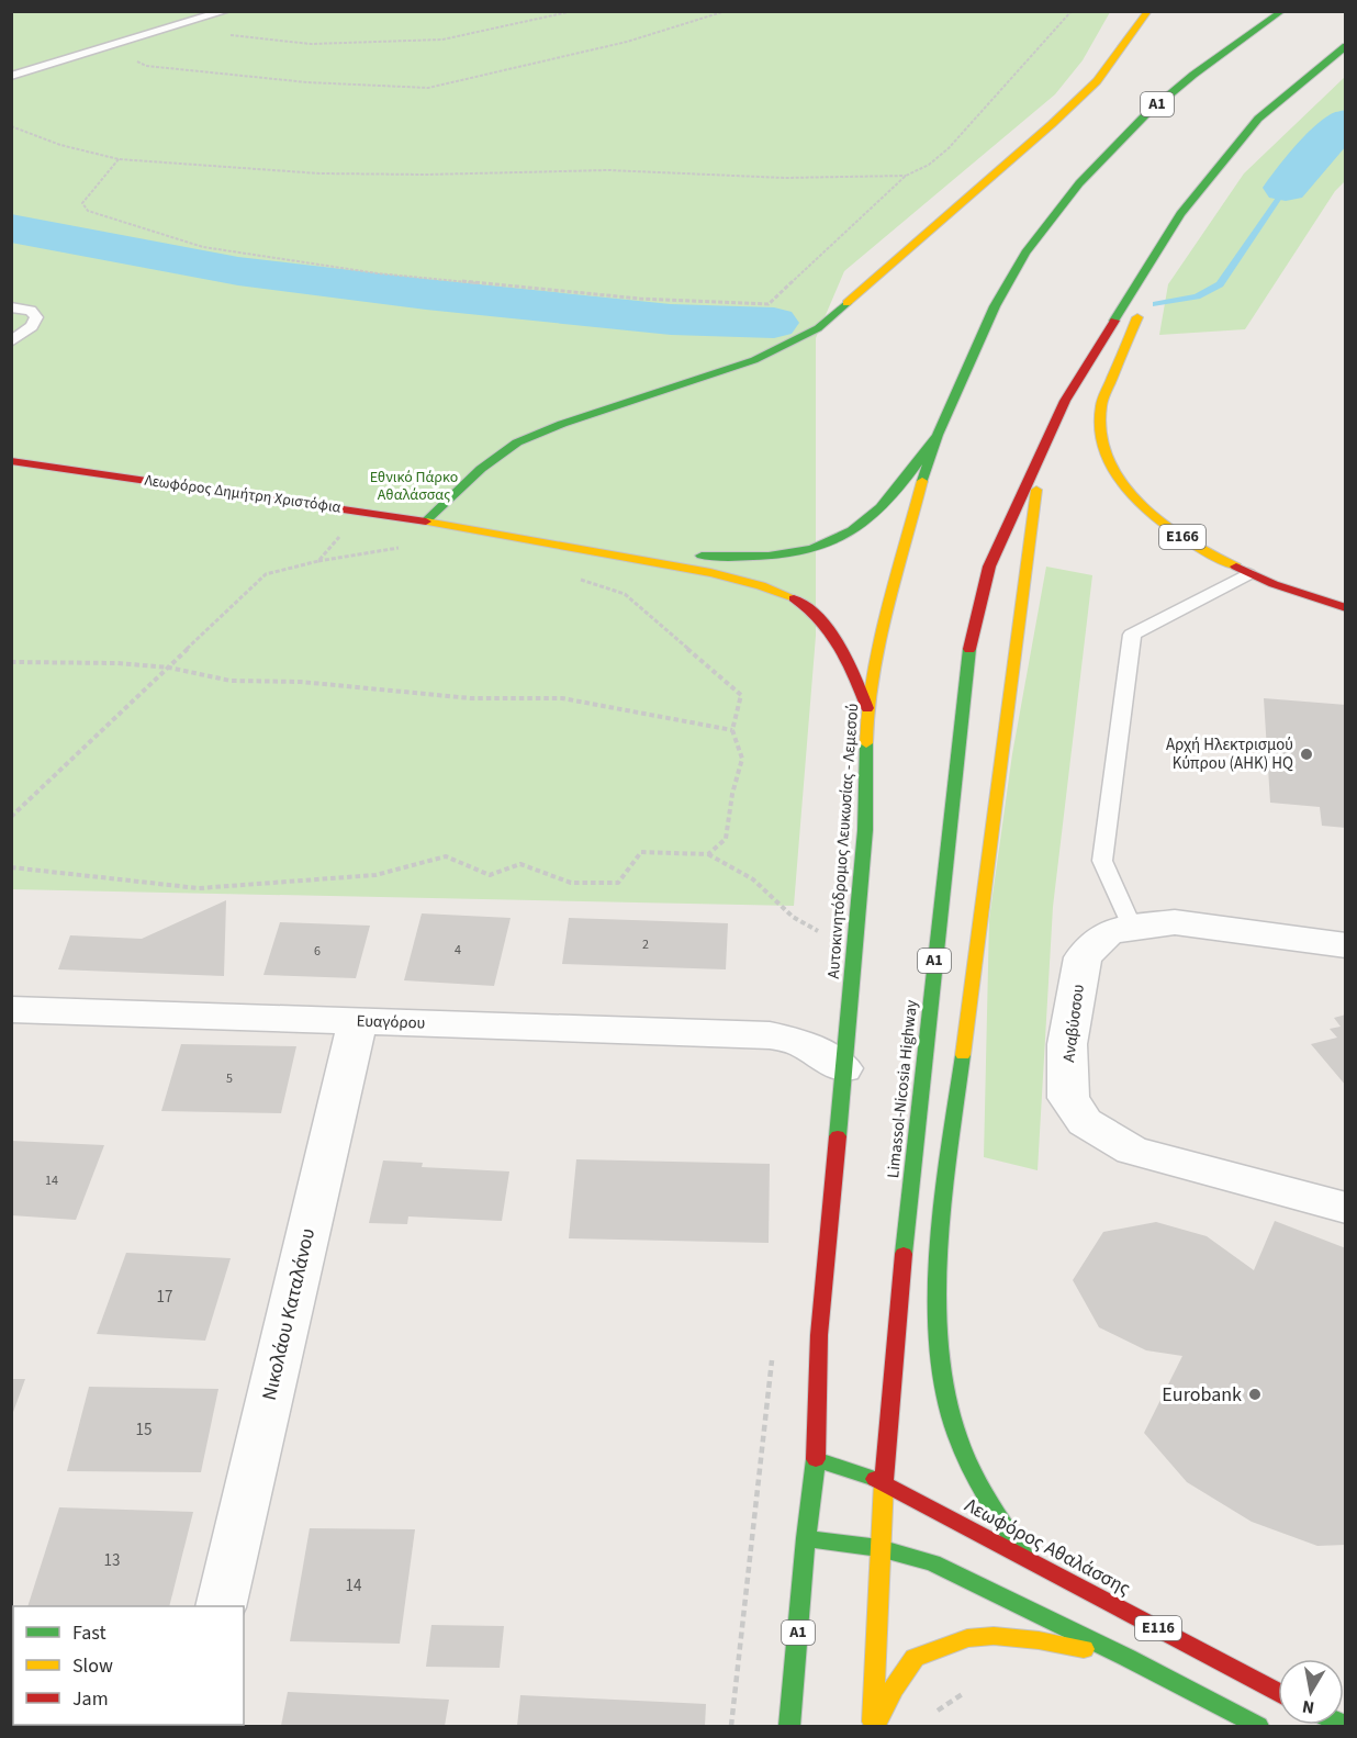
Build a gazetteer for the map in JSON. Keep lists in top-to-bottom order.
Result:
{
  "streets": {
    "main road": [
      "A1",
      "Λεωφόρος Δημήτρη Χριστόφια",
      "E166",
      "Αυτοκινητόδρομος Λευκωσίας - Λεμεσού",
      "Limassol-Nicosia Highway",
      "Λεωφόρος Αθαλάσσης",
      "E116"
    ],
    "street": ["Ευαγόρου", "Αναβύσσου", "Νικολάου Καταλάνου"]
  },
  "crossings": [
    ["A1", "E166"],
    ["A1", "Αυτοκινητόδρομος Λευκωσίας - Λεμεσού"],
    ["A1", "Limassol-Nicosia Highway"],
    ["A1", "Λεωφόρος Αθαλάσσης"],
    ["A1", "E116"],
    ["Λεωφόρος Δημήτρη Χριστόφια", "Αυτοκινητόδρομος Λευκωσίας - Λεμεσού"],
    ["Αυτοκινητόδρομος Λευκωσίας - Λεμεσού", "Ευαγόρου"],
    ["Αυτοκινητόδρομος Λευκωσίας - Λεμεσού", "Λεωφόρος Αθαλάσσης"],
    ["Ευαγόρου", "Νικολάου Καταλάνου"],
    ["Limassol-Nicosia Highway", "Λεωφόρος Αθαλάσσης"],
    ["Limassol-Nicosia Highway", "E116"]
  ],
  "parks": ["Εθνικό Πάρκο Αθαλάσσας"],
  "places": ["Αρχή Ηλεκτρισμού Κύπρου (ΑΗΚ) HQ", "Eurobank"],
  "house_numbers": [
    "2",
    "4",
    "6",
    "5",
    "14",
    "17",
    "15",
    "13",
    "14"
  ],
  "legend": ["Fast", "Slow", "Jam"],
  "north": "bottom"
}
